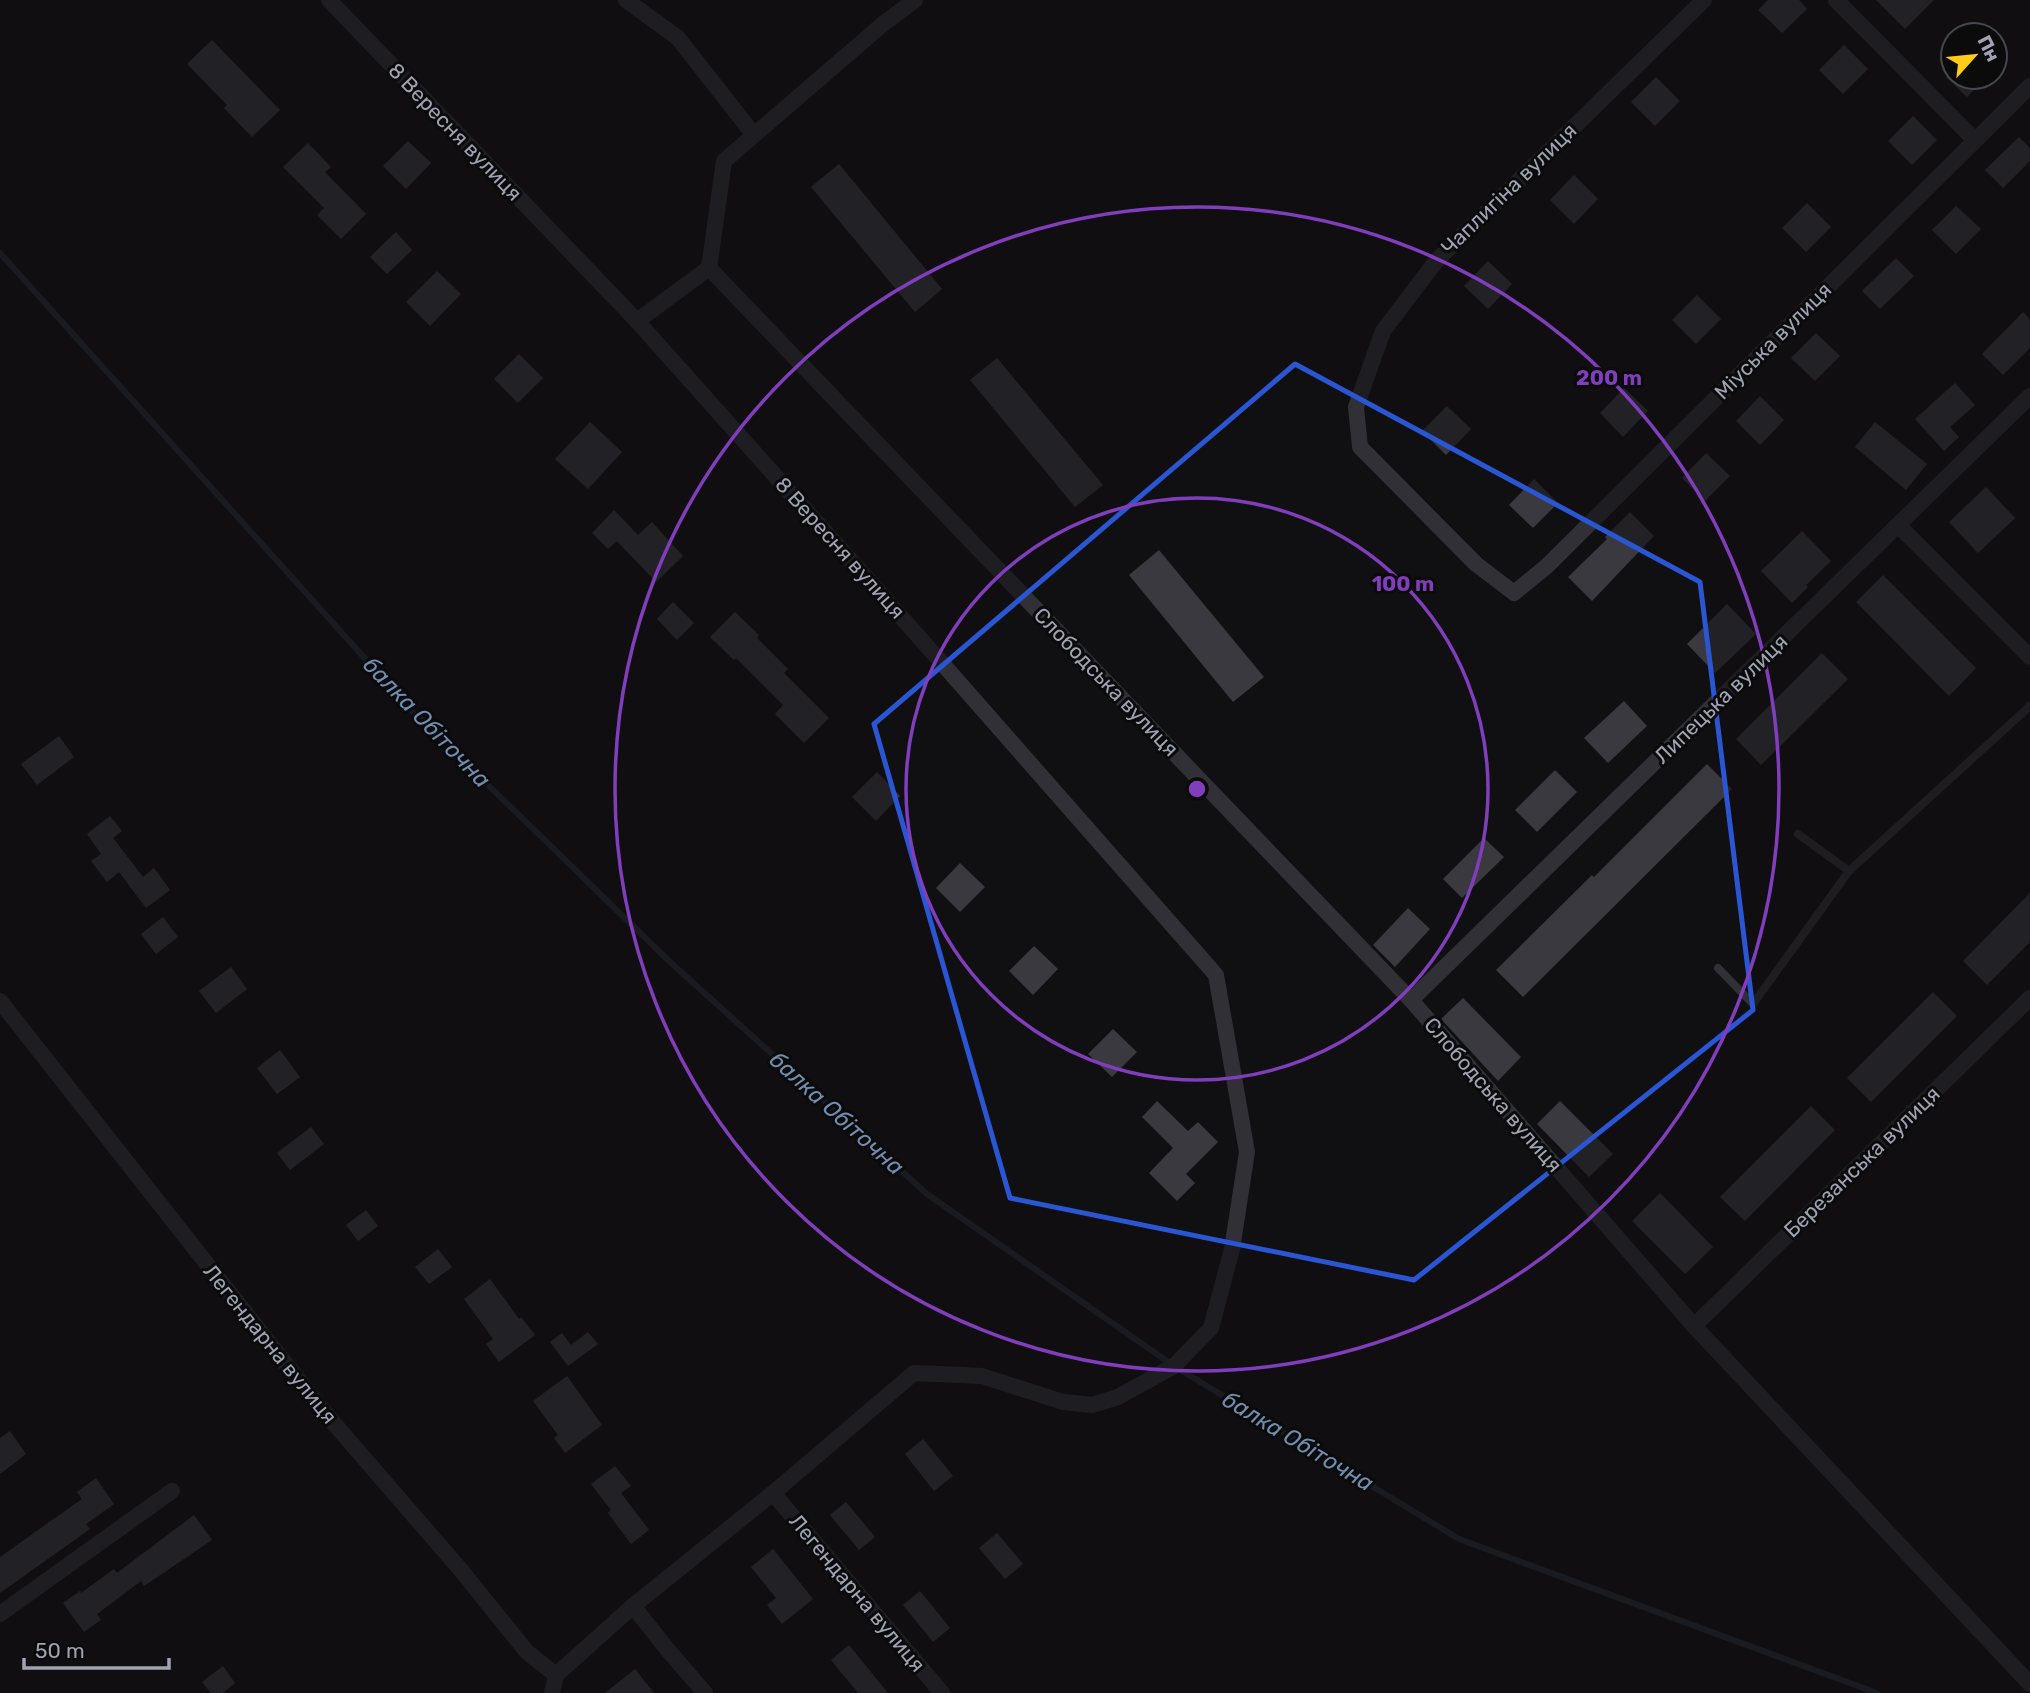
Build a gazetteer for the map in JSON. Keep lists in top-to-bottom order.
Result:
{
  "streets": {
    "street": [
      "8 Вересня вулиця",
      "Чаплигіна вулиця",
      "Міуська вулиця",
      "Слободська вулиця",
      "Липецька вулиця",
      "Березанська вулиця",
      "Легендарна вулиця"
    ]
  },
  "crossings": [
    ["8 Вересня вулиця", "Легендарна вулиця"],
    ["Чаплигіна вулиця", "Міуська вулиця"],
    ["Слободська вулиця", "Липецька вулиця"],
    ["Слободська вулиця", "Березанська вулиця"]
  ],
  "water": ["балка Обіточна"],
  "scale_bar": "50 m",
  "north": "top right",
  "rings": ["200 m", "100 m"]
}
